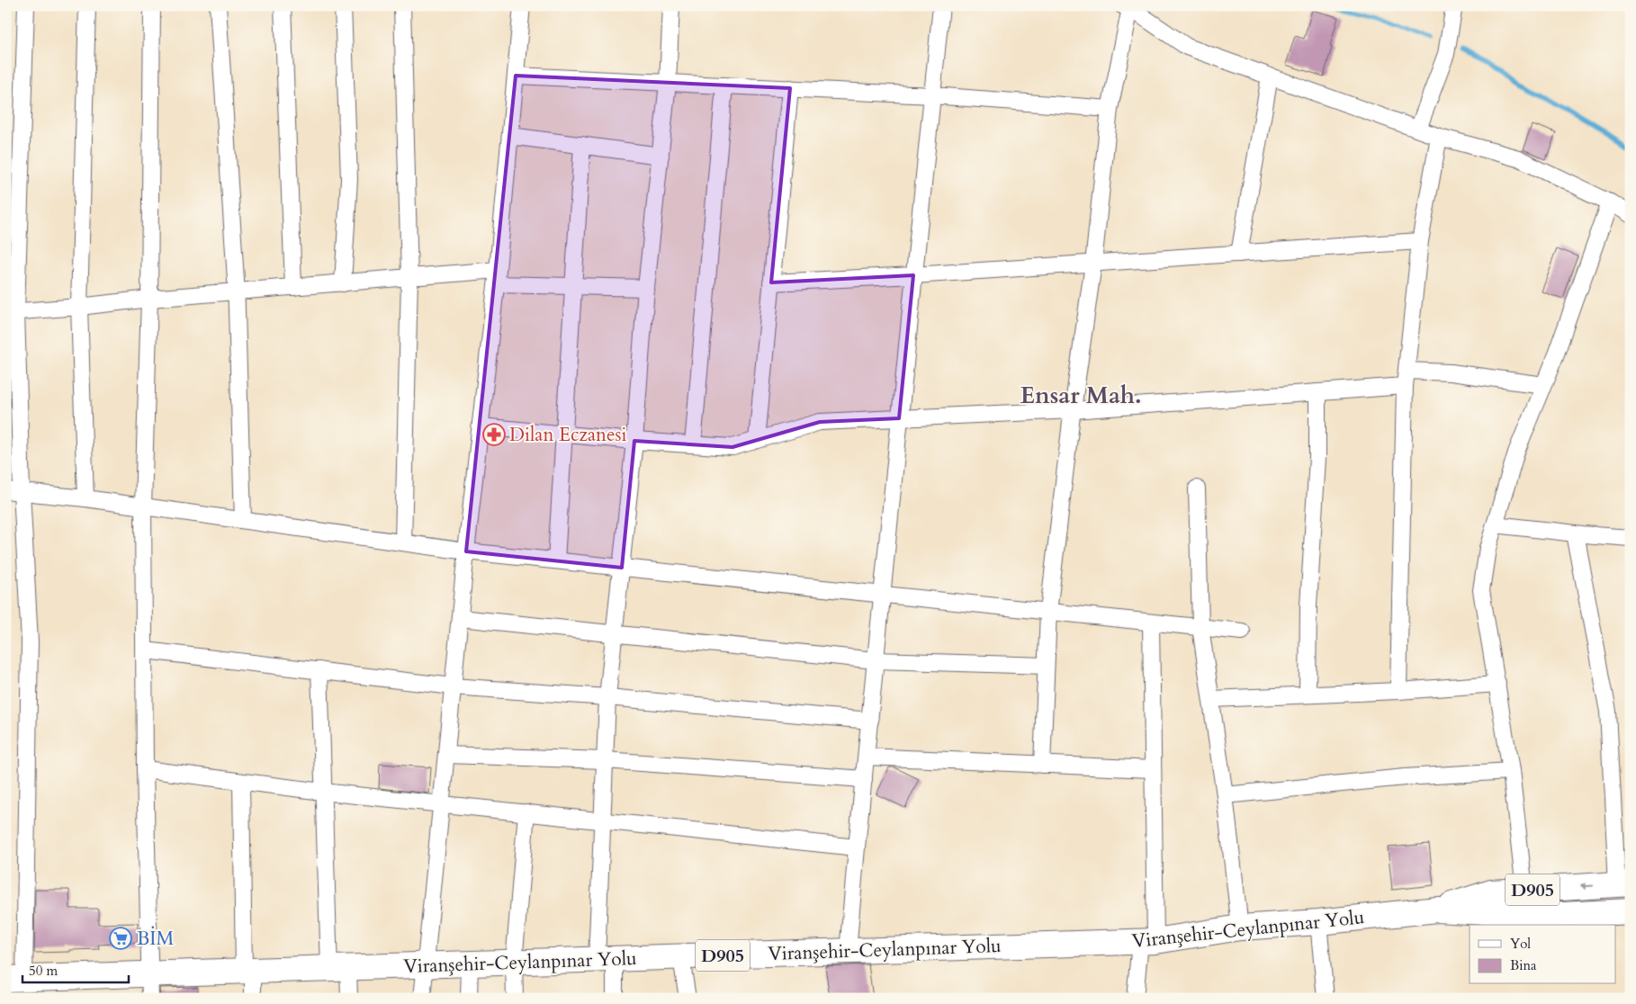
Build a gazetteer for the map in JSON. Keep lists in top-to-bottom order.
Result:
{
  "streets": {
    "main road": ["D905", "Viranşehir-Ceylanpınar Yolu"]
  },
  "districts": ["Ensar Mah."],
  "places": {
    "pharmacy": ["Dilan Eczanesi"],
    "supermarket": ["BİM"]
  },
  "legend": ["Yol", "Bina"],
  "scale_bar": "50 m"
}
